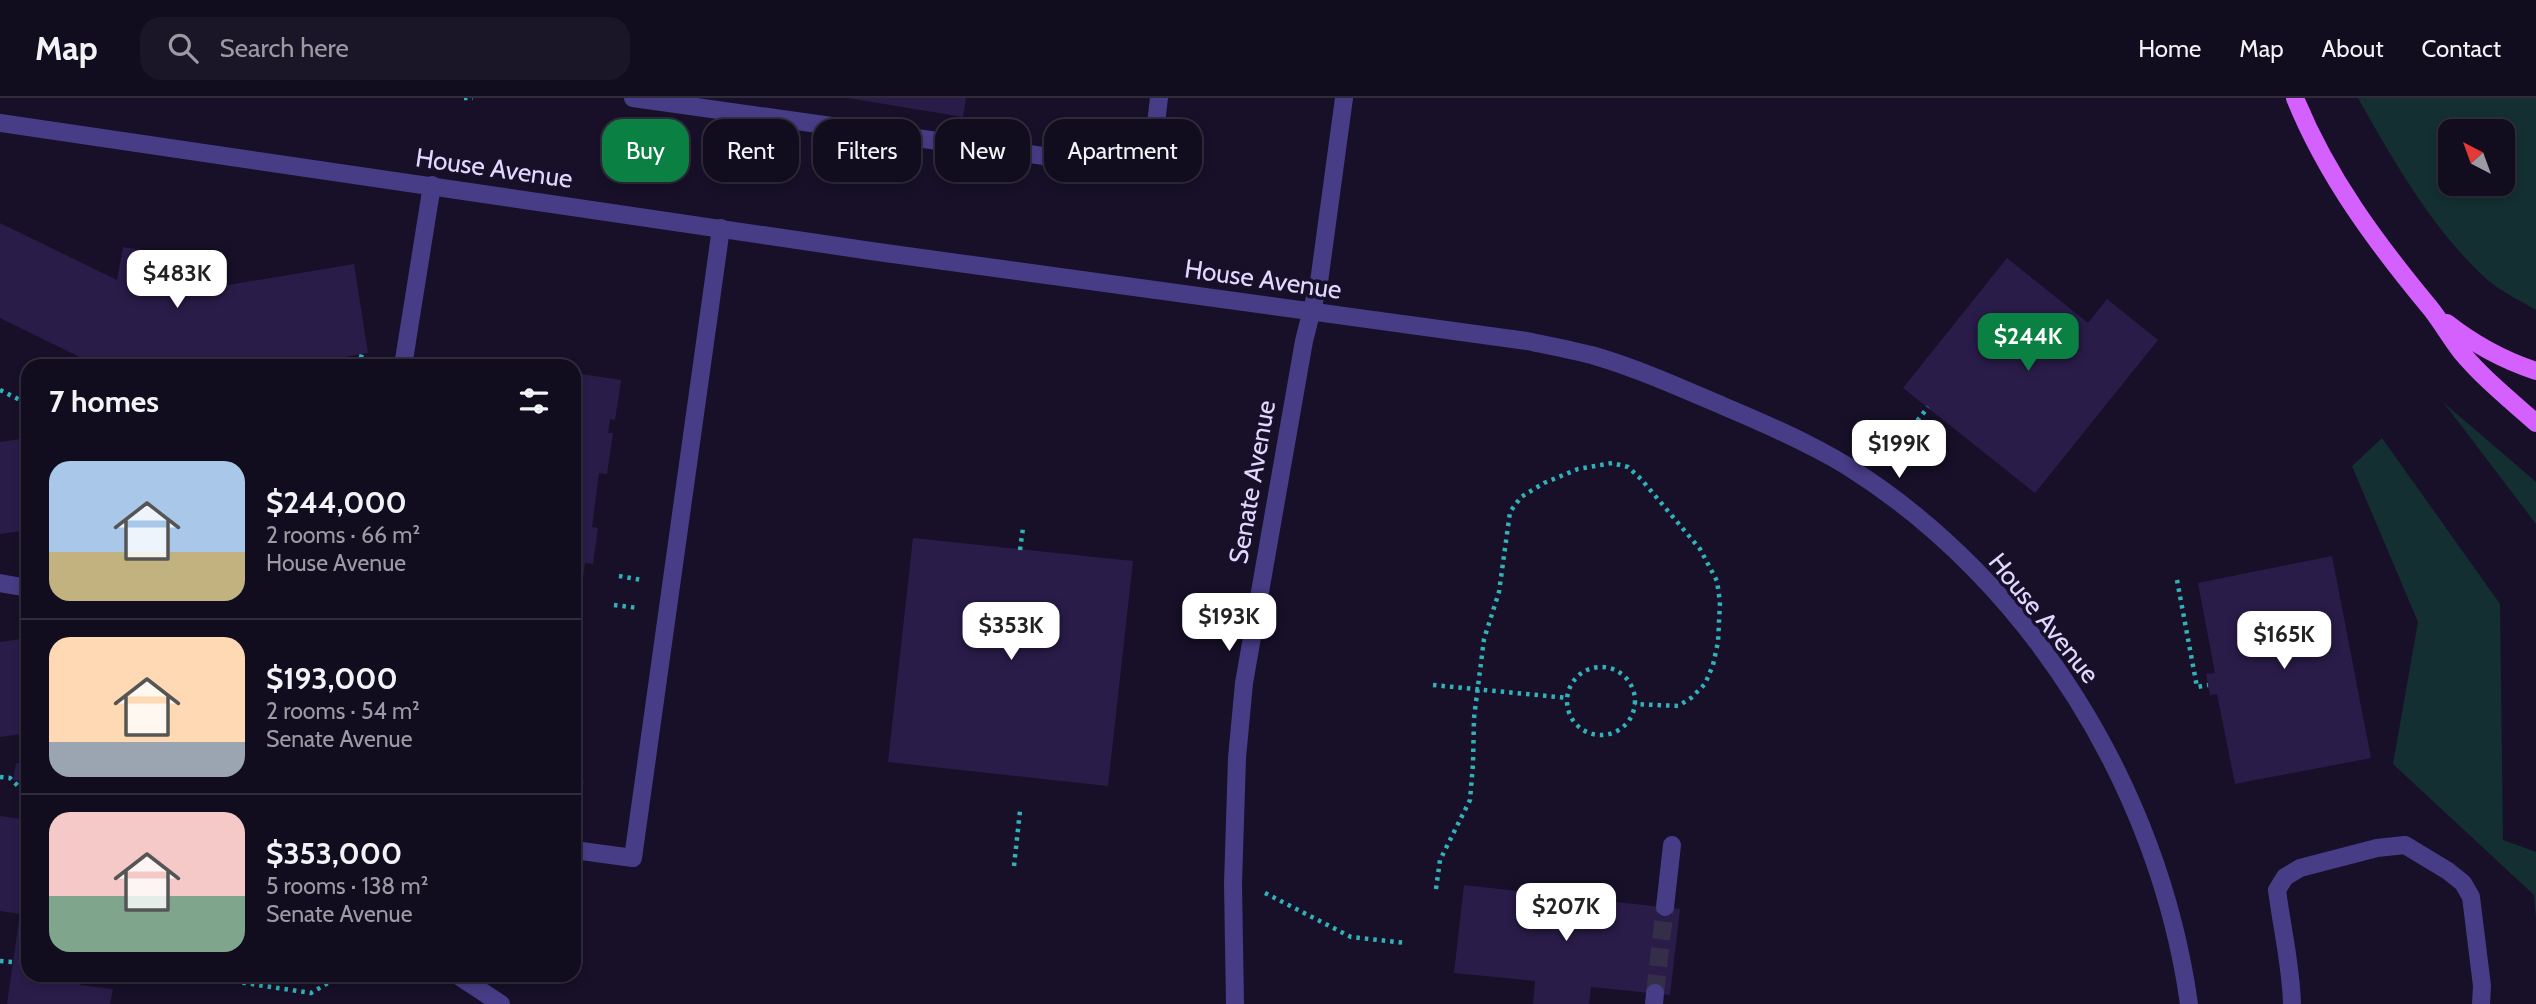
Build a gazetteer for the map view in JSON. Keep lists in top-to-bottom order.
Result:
{
  "streets": {
    "street": ["House Avenue", "Senate Avenue"]
  },
  "crossings": [
    ["House Avenue", "Senate Avenue"]
  ],
  "north": "top left",
  "page": {
    "header": "Map",
    "search": "Search here",
    "nav": [
      "Home",
      "Map",
      "About",
      "Contact"
    ],
    "chip": [
      "Buy",
      "Rent",
      "Filters",
      "New",
      "Apartment"
    ],
    "price": [
      "$483K",
      "$244K",
      "$199K",
      "$193K",
      "$353K",
      "$165K",
      "$207K"
    ],
    "heading": "7 homes",
    "list": [
      {
        "name": "$244,000",
        "note": "2 rooms · 66 m² · House Avenue"
      },
      {
        "name": "$193,000",
        "note": "2 rooms · 54 m² · Senate Avenue"
      },
      {
        "name": "$353,000",
        "note": "5 rooms · 138 m² · Senate Avenue"
      }
    ]
  }
}
